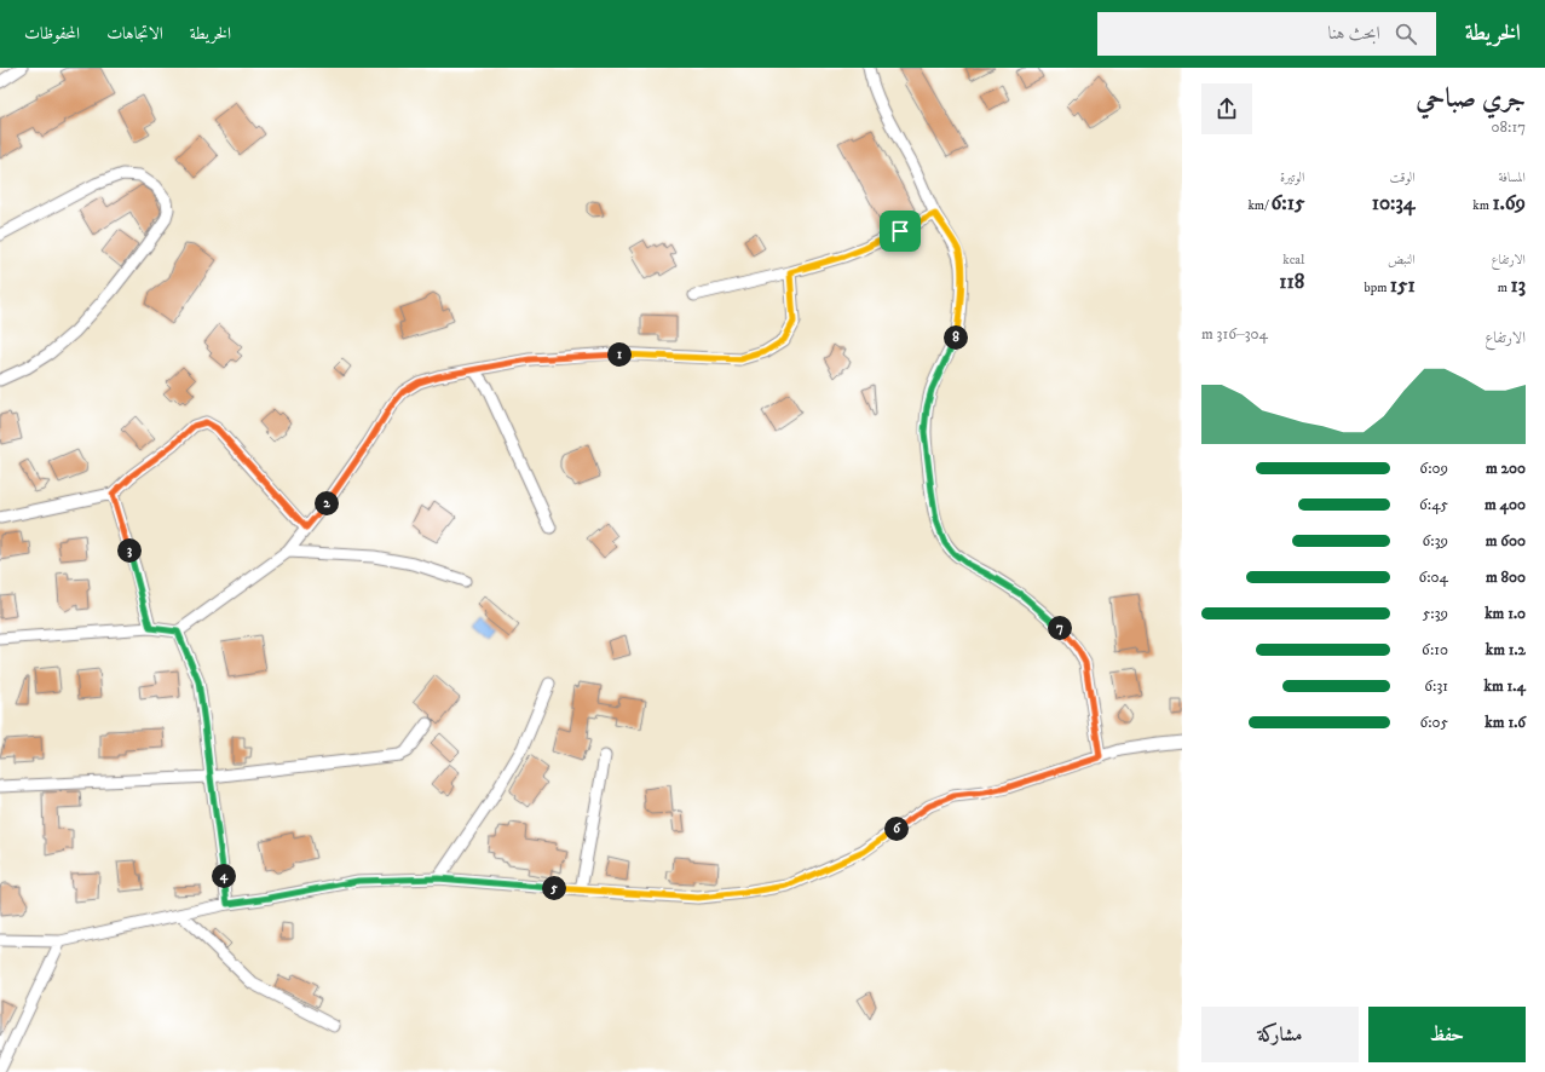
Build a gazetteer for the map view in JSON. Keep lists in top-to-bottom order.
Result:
{
  "page": {
    "header": "الخريطة",
    "search": "ابحث هنا",
    "nav": ["الخريطة", "الاتجاهات", "المحفوظات"],
    "heading": ["جري صباحي", "08:17"],
    "stats": [
      ["المسافة", "1.69 km"],
      ["الوقت", "10:34"],
      ["الوتيرة", "6:15 /km"],
      ["الارتفاع", "13 m"],
      ["النبض", "151 bpm"],
      ["kcal", "118"]
    ],
    "chart": ["الارتفاع", "304–316 m"],
    "pins": [
      "8",
      "1",
      "2",
      "3",
      "7",
      "6",
      "4",
      "5"
    ],
    "list": [
      {
        "name": "200 m",
        "note": "6:09"
      },
      {
        "name": "400 m",
        "note": "6:45"
      },
      {
        "name": "600 m",
        "note": "6:39"
      },
      {
        "name": "800 m",
        "note": "6:04"
      },
      {
        "name": "1.0 km",
        "note": "5:39"
      },
      {
        "name": "1.2 km",
        "note": "6:10"
      },
      {
        "name": "1.4 km",
        "note": "6:31"
      },
      {
        "name": "1.6 km",
        "note": "6:05"
      }
    ],
    "buttons": ["حفظ", "مشاركة"]
  }
}
